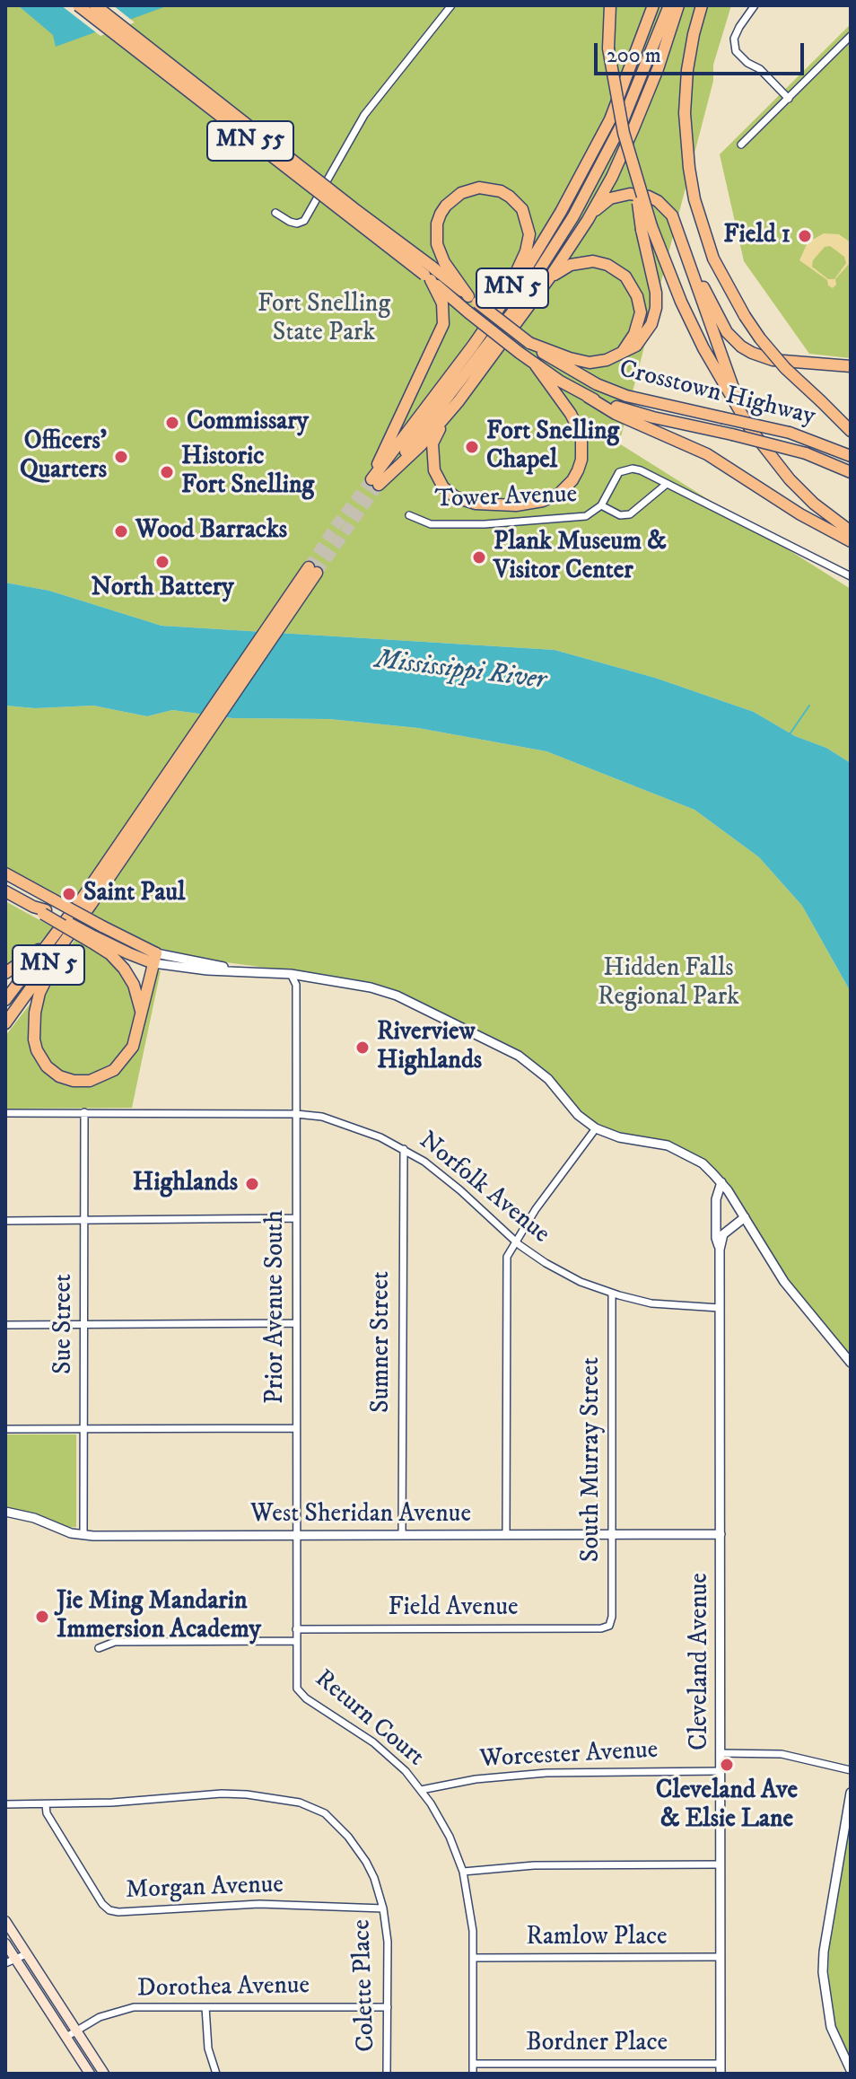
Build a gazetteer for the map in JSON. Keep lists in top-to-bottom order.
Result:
{
  "streets": {
    "highway": ["MN 55", "MN 5", "Crosstown Highway"],
    "street": [
      "Tower Avenue",
      "Norfolk Avenue",
      "Prior Avenue South",
      "Sue Street",
      "Sumner Street",
      "South Murray Street",
      "West Sheridan Avenue",
      "Field Avenue",
      "Cleveland Avenue",
      "Return Court",
      "Worcester Avenue",
      "Morgan Avenue",
      "Ramlow Place",
      "Colette Place",
      "Dorothea Avenue",
      "Bordner Place"
    ]
  },
  "crossings": [
    ["MN 55", "Crosstown Highway"],
    ["Norfolk Avenue", "Prior Avenue South"],
    ["Norfolk Avenue", "Sue Street"],
    ["Norfolk Avenue", "Sumner Street"],
    ["Norfolk Avenue", "South Murray Street"],
    ["Norfolk Avenue", "Cleveland Avenue"],
    ["Prior Avenue South", "West Sheridan Avenue"],
    ["Prior Avenue South", "Field Avenue"],
    ["Prior Avenue South", "Return Court"],
    ["Sue Street", "West Sheridan Avenue"],
    ["Sumner Street", "West Sheridan Avenue"],
    ["South Murray Street", "West Sheridan Avenue"],
    ["South Murray Street", "Field Avenue"],
    ["West Sheridan Avenue", "Cleveland Avenue"],
    ["Cleveland Avenue", "Worcester Avenue"],
    ["Cleveland Avenue", "Ramlow Place"],
    ["Cleveland Avenue", "Bordner Place"],
    ["Return Court", "Worcester Avenue"],
    ["Return Court", "Ramlow Place"],
    ["Return Court", "Bordner Place"],
    ["Morgan Avenue", "Colette Place"],
    ["Colette Place", "Dorothea Avenue"]
  ],
  "water": ["Mississippi River"],
  "parks": ["Fort Snelling State Park", "Hidden Falls Regional Park"],
  "places": [
    "Field 1",
    "Commissary",
    "Fort Snelling Chapel",
    "Officers' Quarters",
    "Historic Fort Snelling",
    "Wood Barracks",
    "Plank Museum & Visitor Center",
    "North Battery",
    "Saint Paul",
    "Riverview Highlands",
    "Highlands",
    "Jie Ming Mandarin Immersion Academy",
    "Cleveland Ave & Elsie Lane"
  ],
  "scale_bar": "200 m"
}
